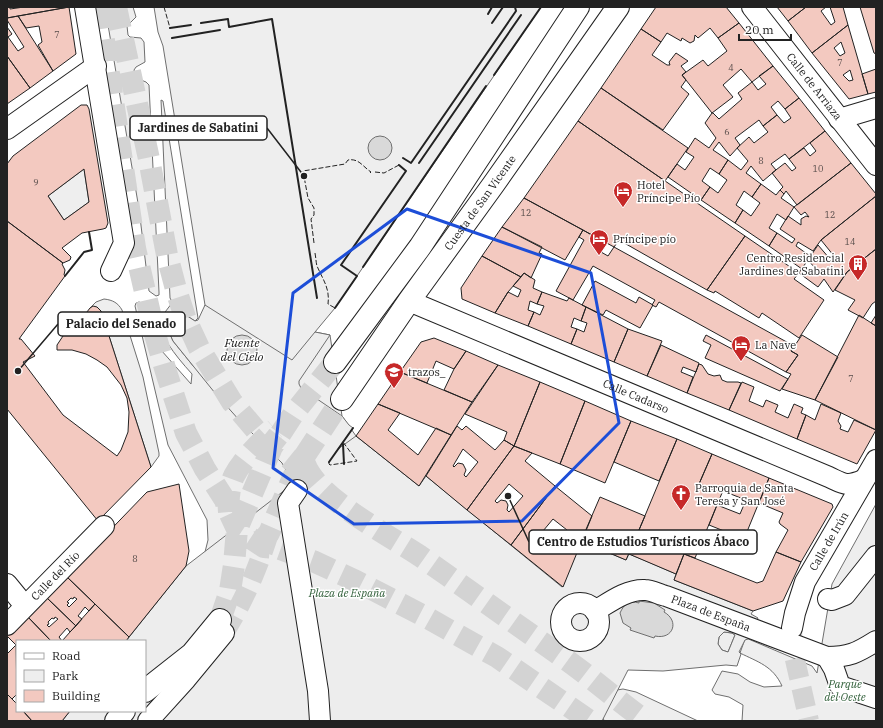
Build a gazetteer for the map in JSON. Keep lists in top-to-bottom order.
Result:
{
  "streets": {
    "main road": ["Cuesta de San Vicente"],
    "street": [
      "Calle de Arriaza",
      "Calle Cadarso",
      "Calle de Irún",
      "Calle del Río",
      "Plaza de España"
    ]
  },
  "crossings": [
    ["Cuesta de San Vicente", "Calle Cadarso"],
    ["Calle Cadarso", "Calle de Irún"]
  ],
  "water": ["Fuente del Cielo"],
  "parks": ["Plaza de España", "Parque del Oeste"],
  "places": {
    "other": ["Jardines de Sabatini", "Palacio del Senado", "Centro de Estudios Turísticos Ábaco"],
    "hotel": ["Hotel Príncipe Pío", "Príncipe pío", "La Nave"],
    "building": ["Centro Residencial Jardines de Sabatini"],
    "school or university": ["trazos_"],
    "church": ["Parroquia de Santa Teresa y San José"]
  },
  "house_numbers": [
    "7",
    "7",
    "4",
    "6",
    "8",
    "10",
    "9",
    "12",
    "12",
    "14",
    "7",
    "8"
  ],
  "legend": ["Road", "Park", "Building"],
  "scale_bar": "20 m"
}
